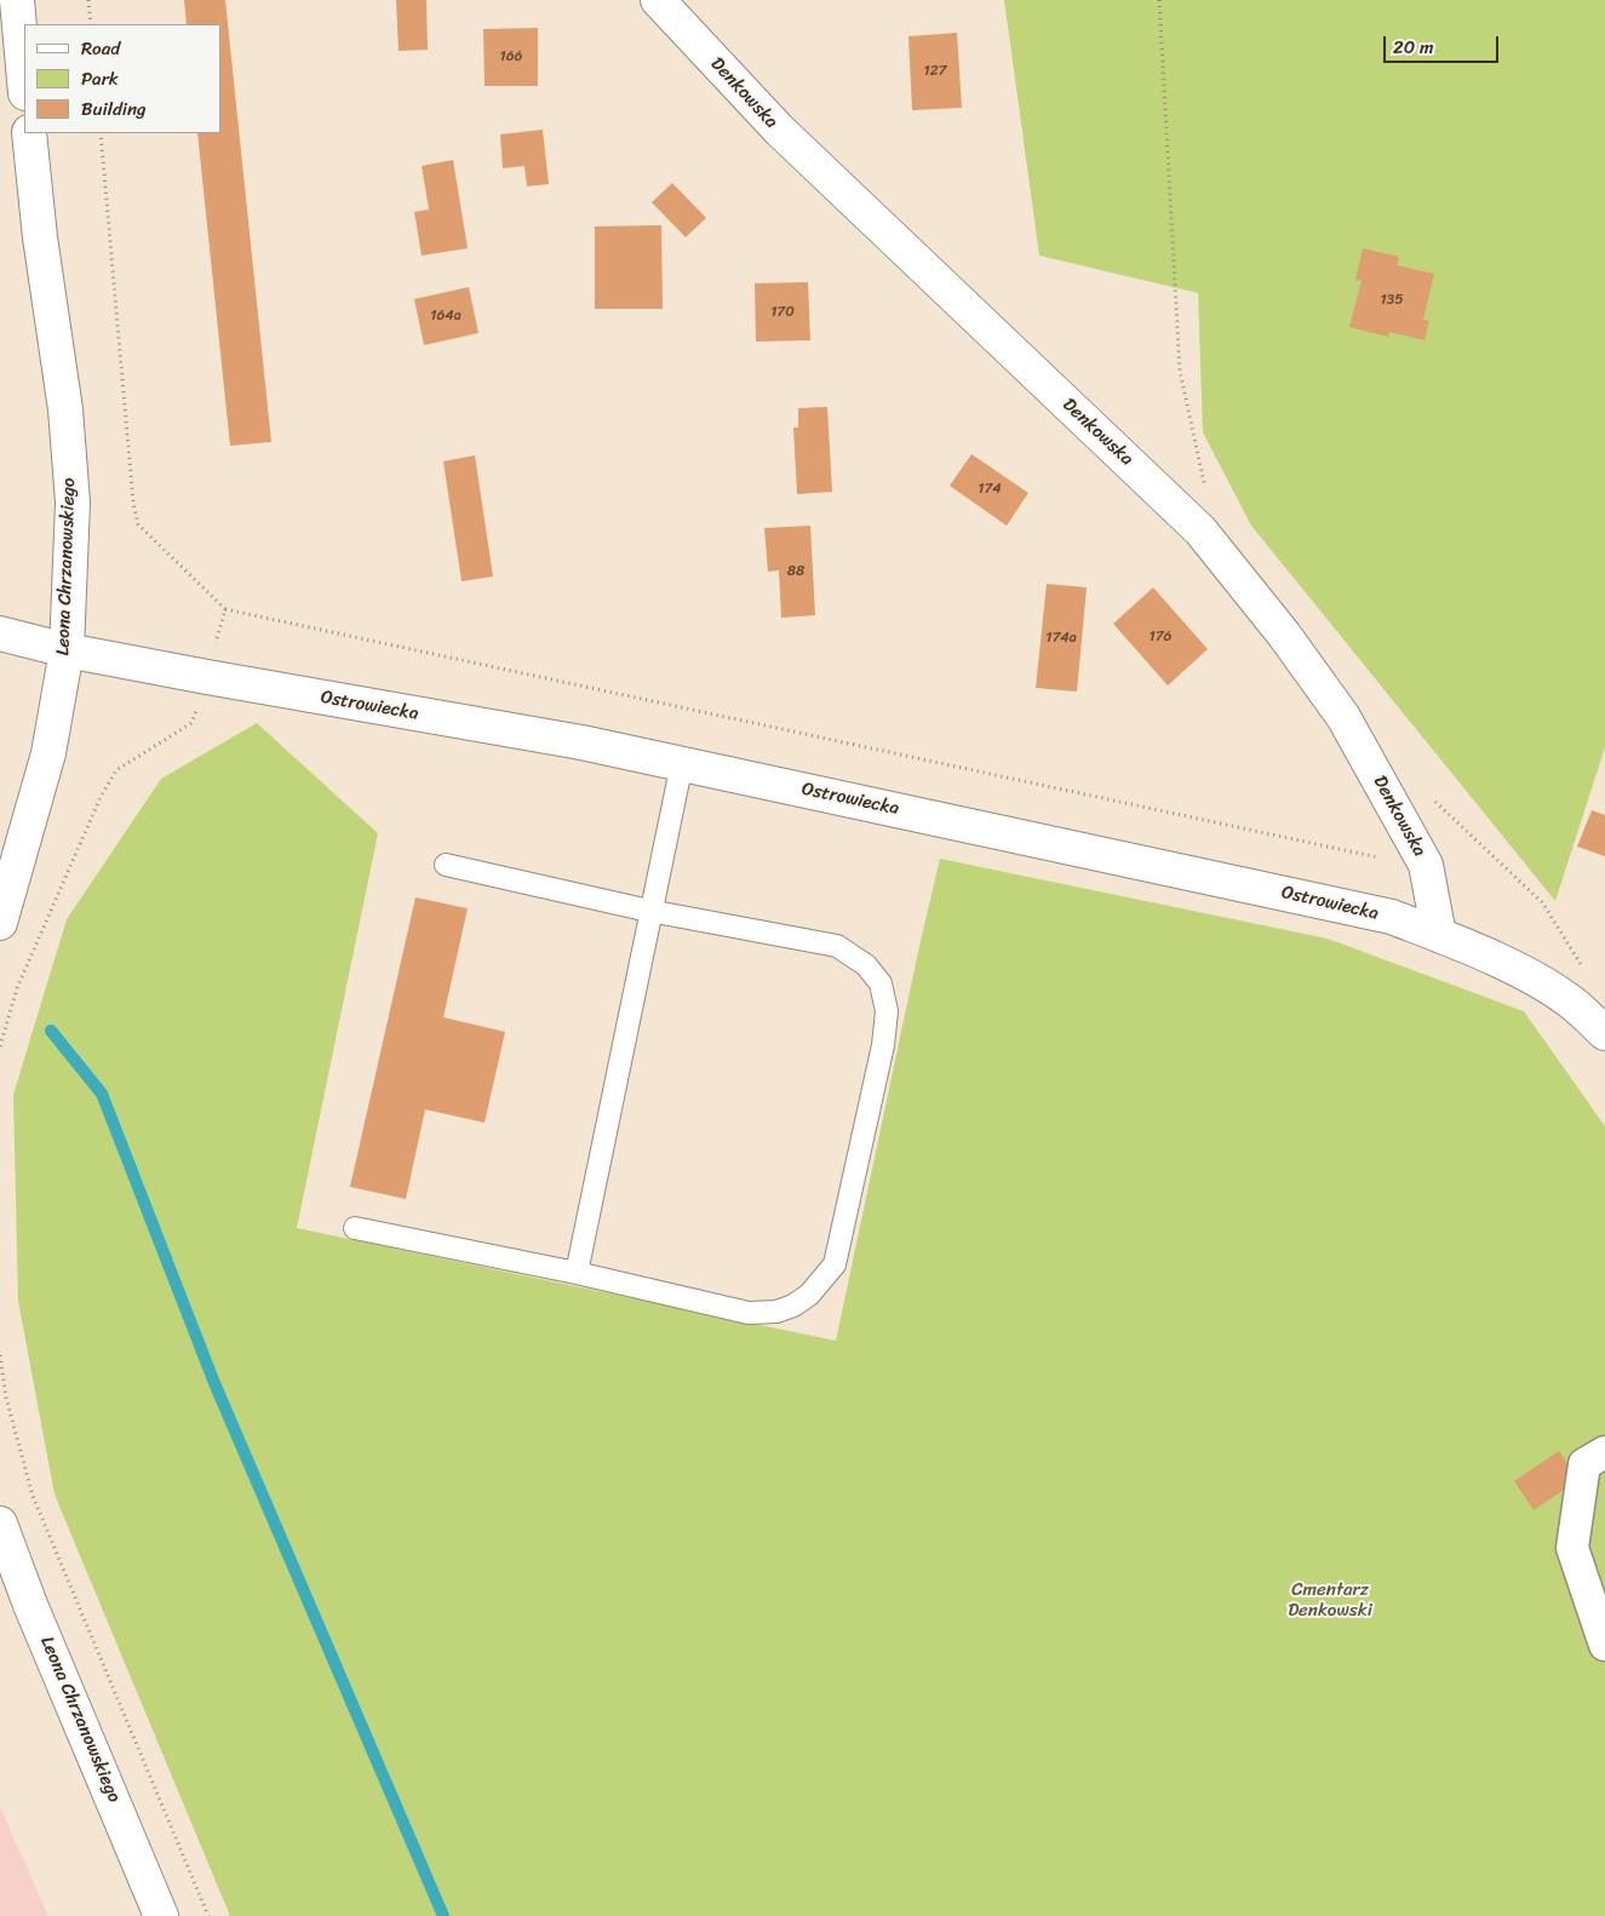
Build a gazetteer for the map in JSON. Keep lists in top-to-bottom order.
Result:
{
  "streets": {
    "street": ["Denkowska", "Leona Chrzanowskiego", "Ostrowiecka"]
  },
  "crossings": [
    ["Denkowska", "Ostrowiecka"],
    ["Leona Chrzanowskiego", "Ostrowiecka"]
  ],
  "parks": ["Cmentarz Denkowski"],
  "house_numbers": [
    "166",
    "127",
    "135",
    "170",
    "164a",
    "174",
    "88",
    "176",
    "174a"
  ],
  "legend": ["Road", "Park", "Building"],
  "scale_bar": "20 m"
}
